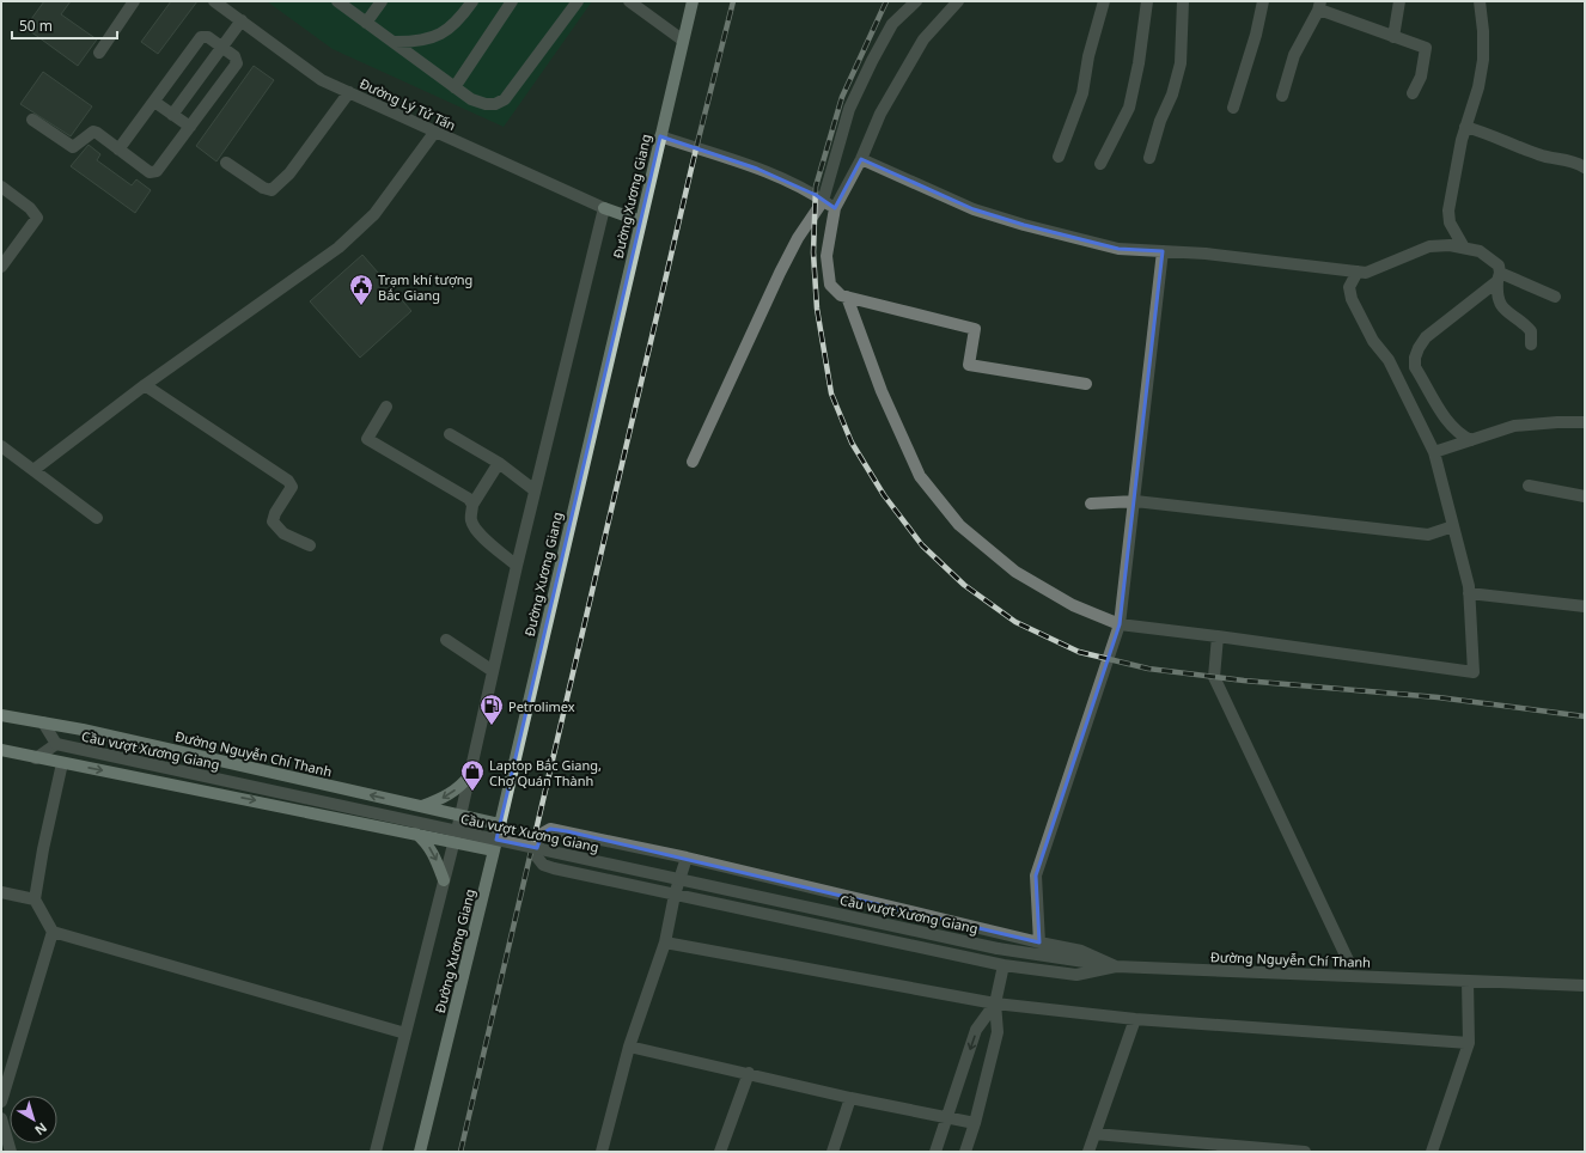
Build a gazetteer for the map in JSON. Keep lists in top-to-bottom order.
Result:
{
  "streets": {
    "main road": ["Đường Xương Giang", "Đường Nguyễn Chí Thanh"],
    "street": ["Đường Lý Tử Tấn", "Cầu vượt Xương Giang"]
  },
  "crossings": [
    ["Đường Lý Tử Tấn", "Đường Xương Giang"],
    ["Đường Xương Giang", "Đường Nguyễn Chí Thanh"],
    ["Cầu vượt Xương Giang", "Đường Nguyễn Chí Thanh"]
  ],
  "places": {
    "public building": ["Trạm khí tượng Bắc Giang"],
    "fuel station": ["Petrolimex"],
    "shop": ["Laptop Bắc Giang, Chợ Quán Thành"]
  },
  "scale_bar": "50 m",
  "north": "bottom right"
}
